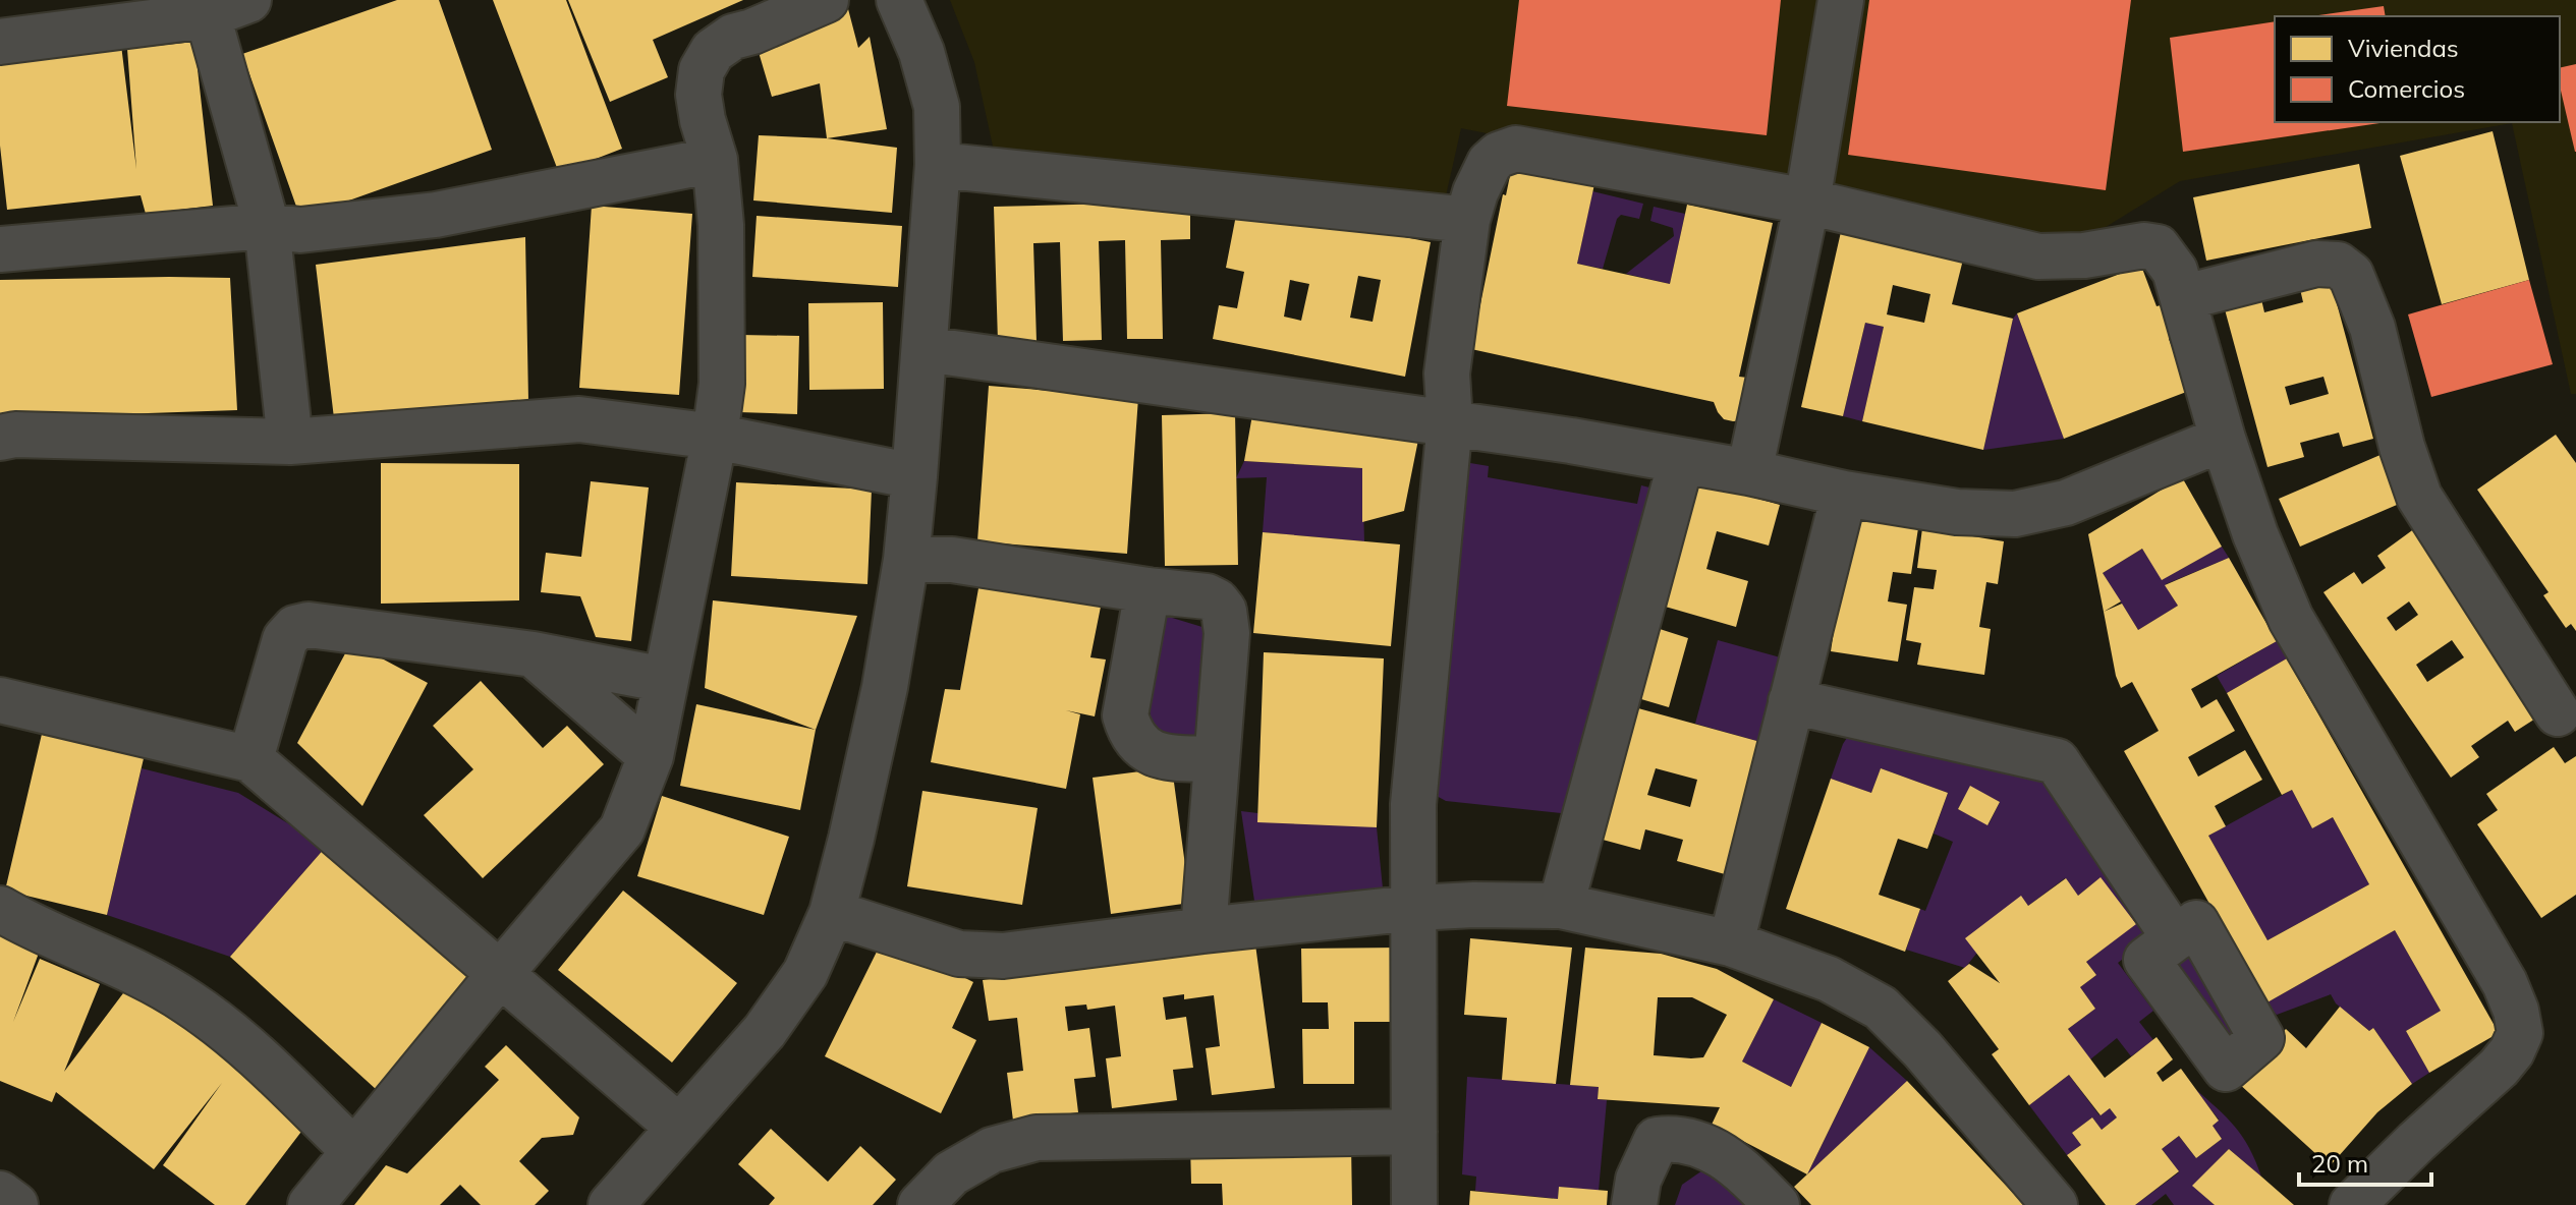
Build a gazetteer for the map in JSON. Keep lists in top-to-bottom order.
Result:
{
  "legend": ["Viviendas", "Comercios"],
  "scale_bar": "20 m"
}
